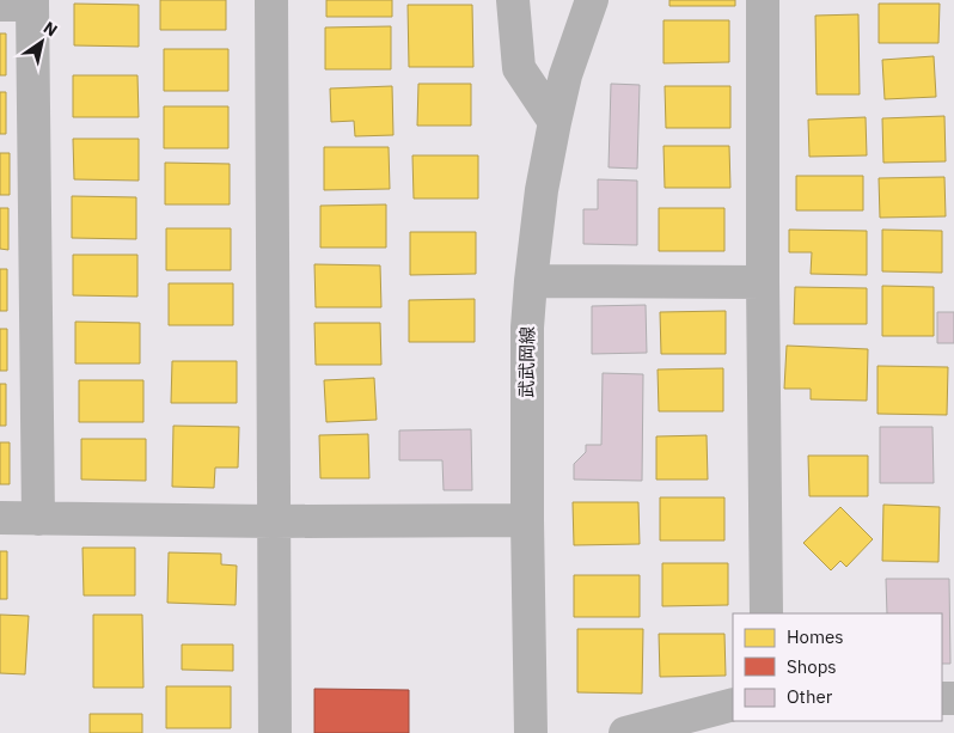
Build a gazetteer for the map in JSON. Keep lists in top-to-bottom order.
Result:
{
  "streets": {
    "street": ["武武岡線"]
  },
  "legend": ["Homes", "Shops", "Other"],
  "north": "top right"
}
